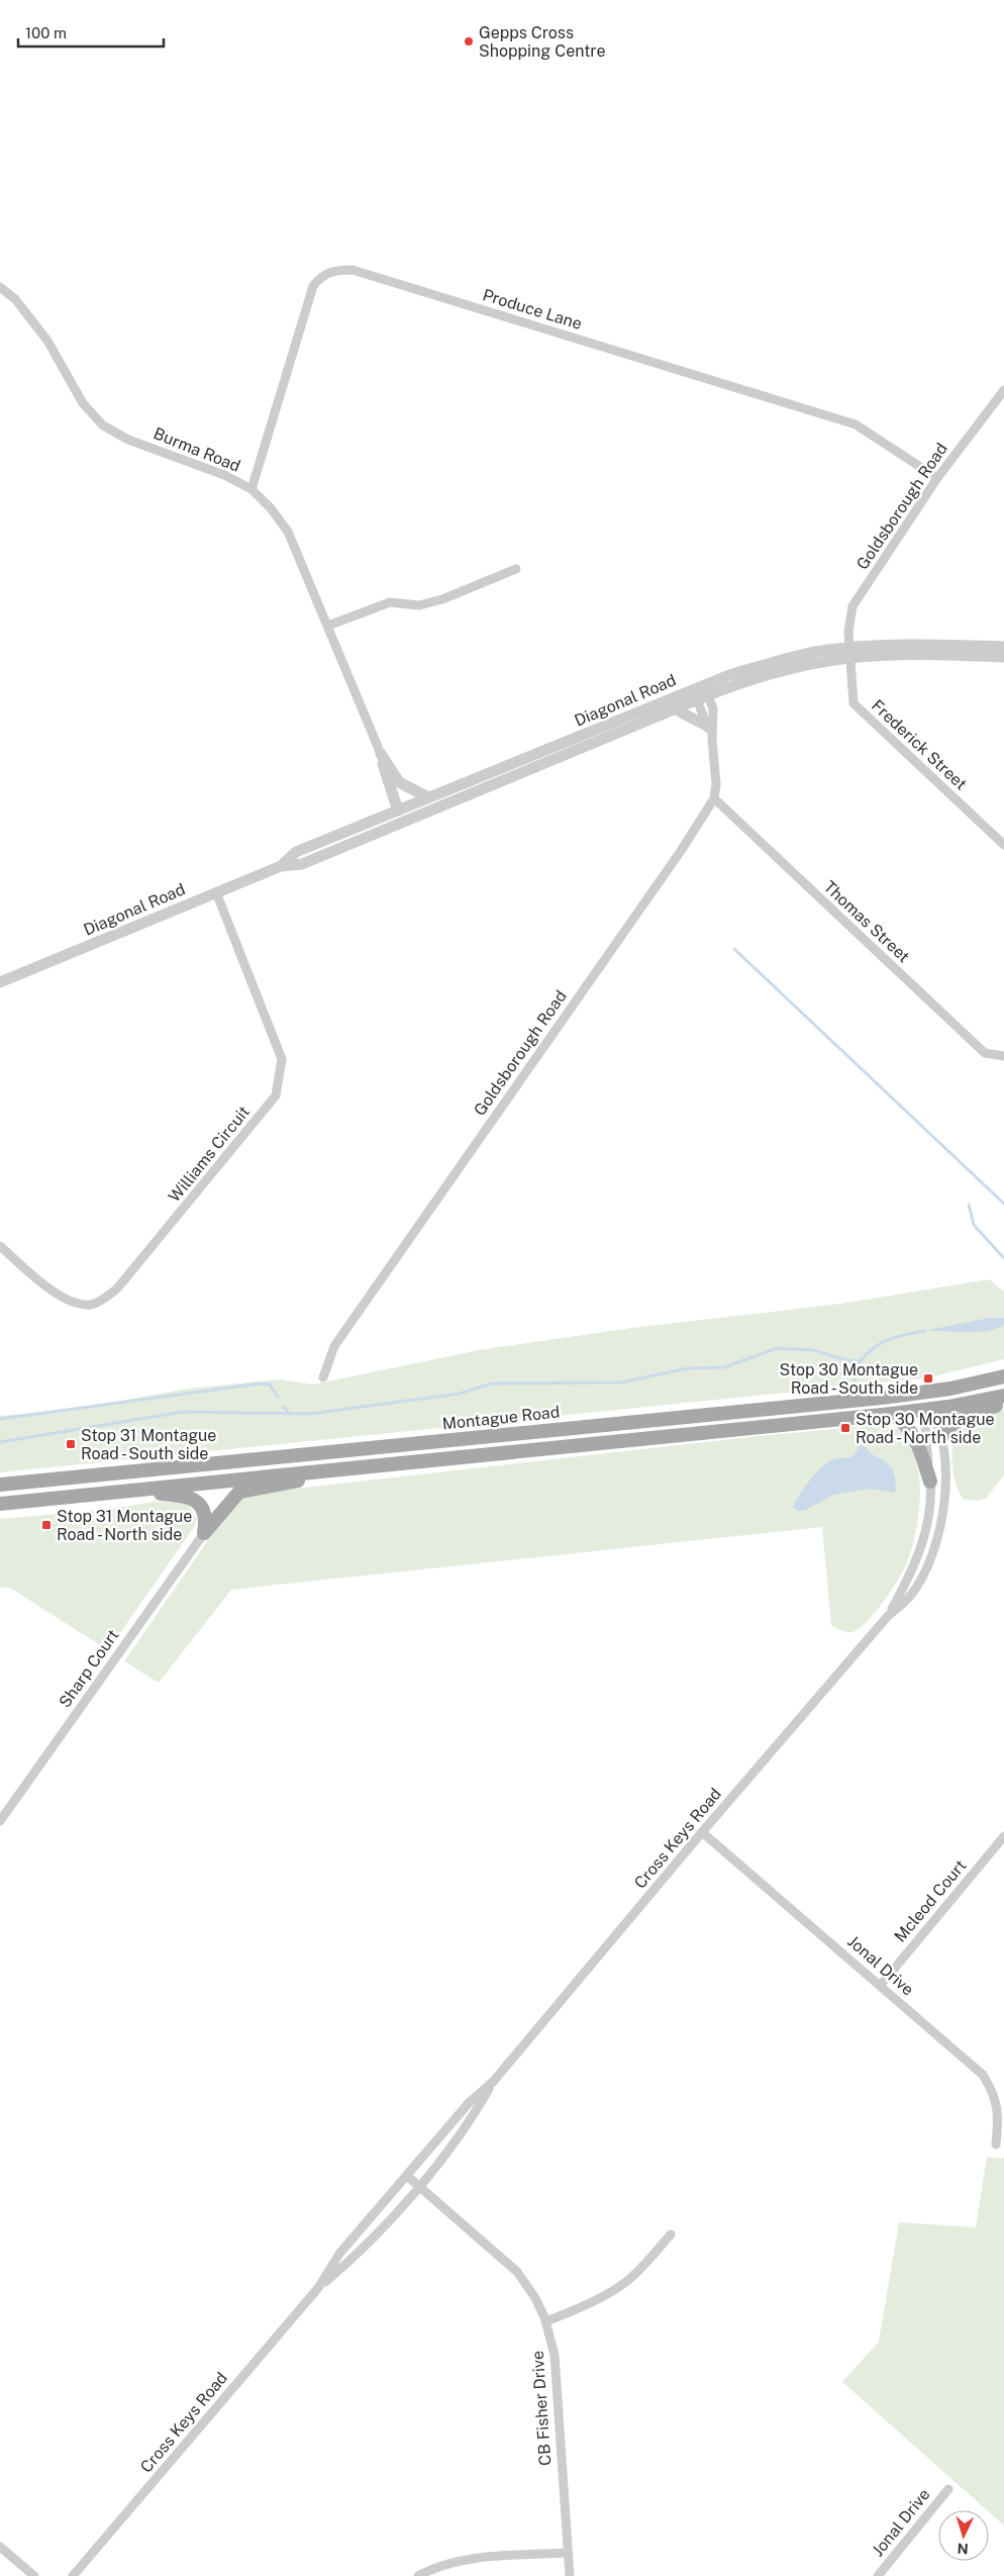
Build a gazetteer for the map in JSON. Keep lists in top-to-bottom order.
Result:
{
  "streets": {
    "main road": ["Montague Road"],
    "street": [
      "Produce Lane",
      "Burma Road",
      "Goldsborough Road",
      "Diagonal Road",
      "Frederick Street",
      "Thomas Street",
      "Williams Circuit",
      "Sharp Court",
      "Cross Keys Road",
      "Mcleod Court",
      "Jonal Drive",
      "CB Fisher Drive"
    ]
  },
  "crossings": [
    ["Produce Lane", "Burma Road"],
    ["Produce Lane", "Goldsborough Road"],
    ["Goldsborough Road", "Diagonal Road"],
    ["Goldsborough Road", "Frederick Street"],
    ["Goldsborough Road", "Thomas Street"],
    ["Diagonal Road", "Frederick Street"],
    ["Diagonal Road", "Williams Circuit"],
    ["Cross Keys Road", "Jonal Drive"],
    ["Cross Keys Road", "CB Fisher Drive"],
    ["Mcleod Court", "Jonal Drive"]
  ],
  "places": {
    "other": ["Gepps Cross Shopping Centre"],
    "transit": [
      "Stop 30 Montague Road - South side",
      "Stop 30 Montague Road - North side",
      "Stop 31 Montague Road - South side",
      "Stop 31 Montague Road - North side"
    ]
  },
  "scale_bar": "100 m",
  "north": "bottom"
}
